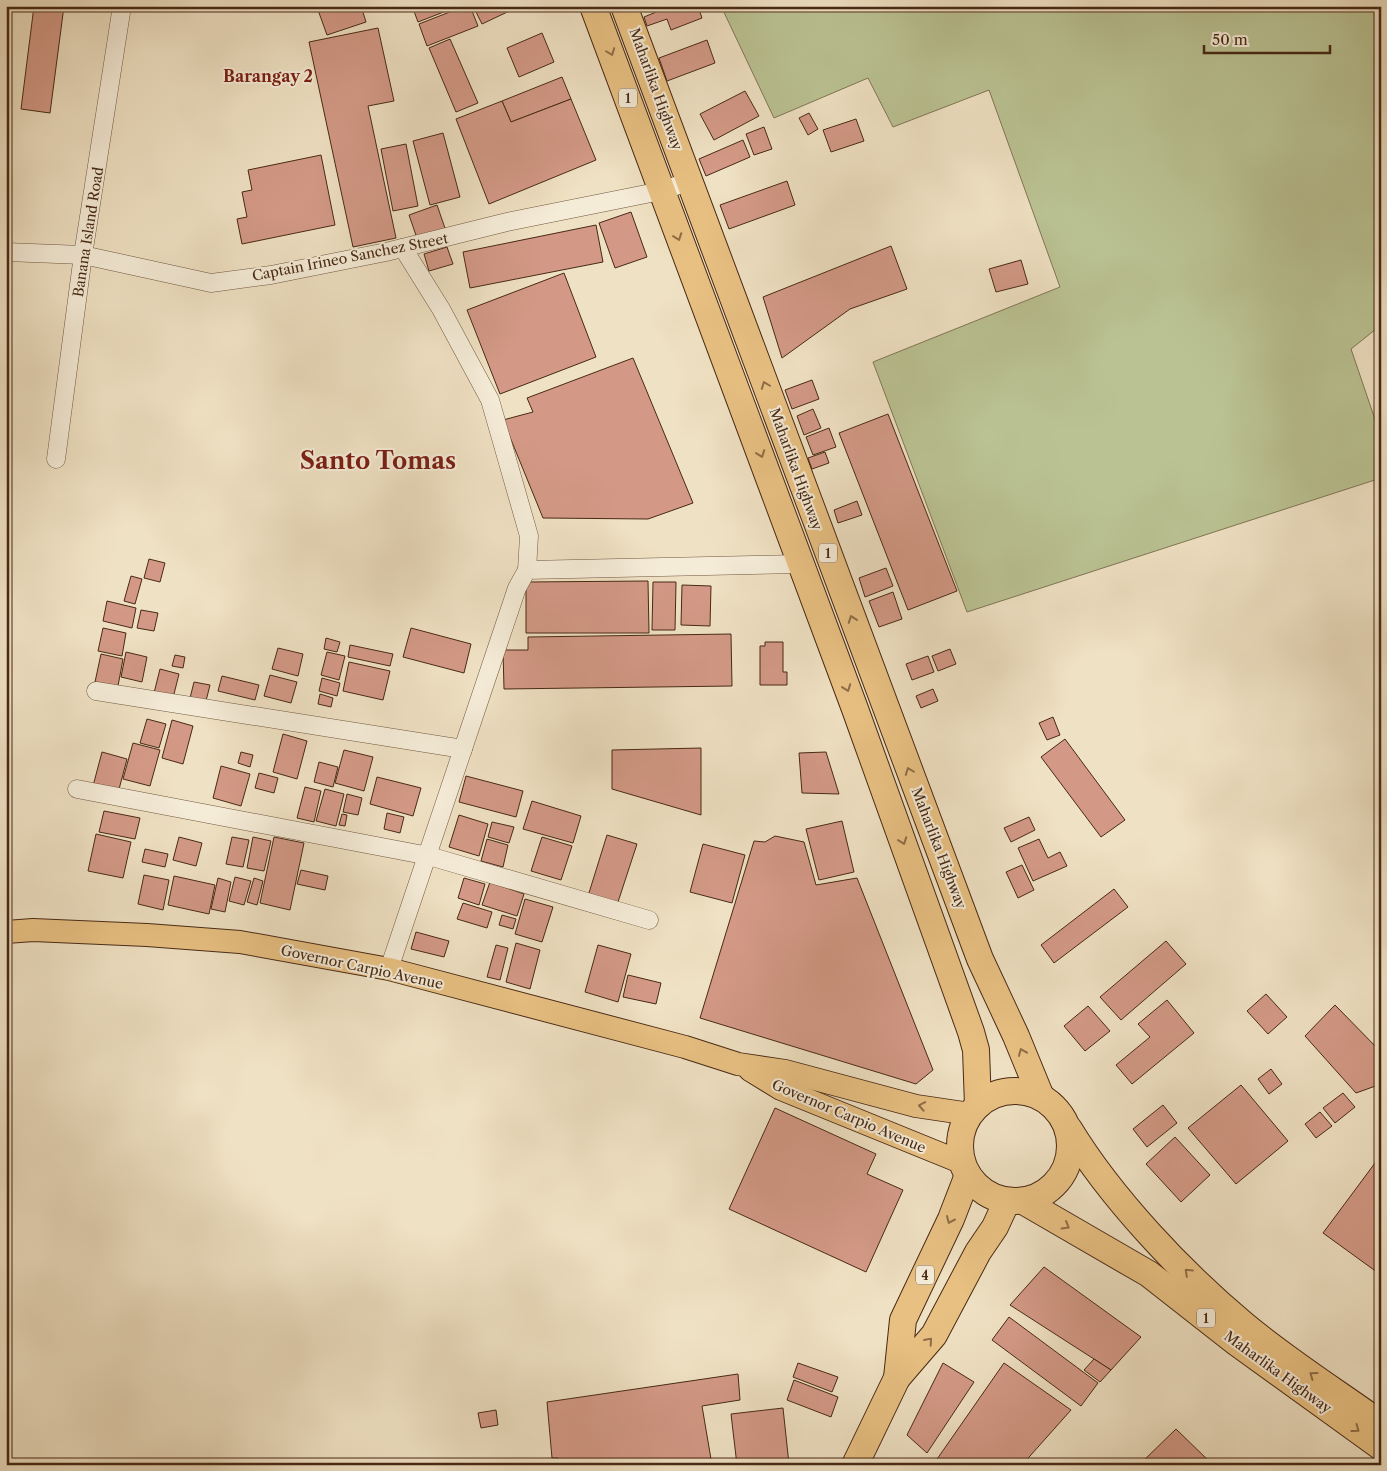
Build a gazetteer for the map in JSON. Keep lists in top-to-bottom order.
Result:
{
  "streets": {
    "highway": ["Maharlika Highway", "1", "4"],
    "main road": ["Governor Carpio Avenue"],
    "street": ["Banana Island Road", "Captain Irineo Sanchez Street"]
  },
  "crossings": [
    ["Maharlika Highway", "1"],
    ["Maharlika Highway", "Captain Irineo Sanchez Street"],
    ["Maharlika Highway", "Governor Carpio Avenue"],
    ["Maharlika Highway", "4"],
    ["1", "Governor Carpio Avenue"],
    ["1", "4"],
    ["Banana Island Road", "Captain Irineo Sanchez Street"],
    ["Governor Carpio Avenue", "4"]
  ],
  "districts": ["Barangay 2", "Santo Tomas"],
  "scale_bar": "50 m"
}
